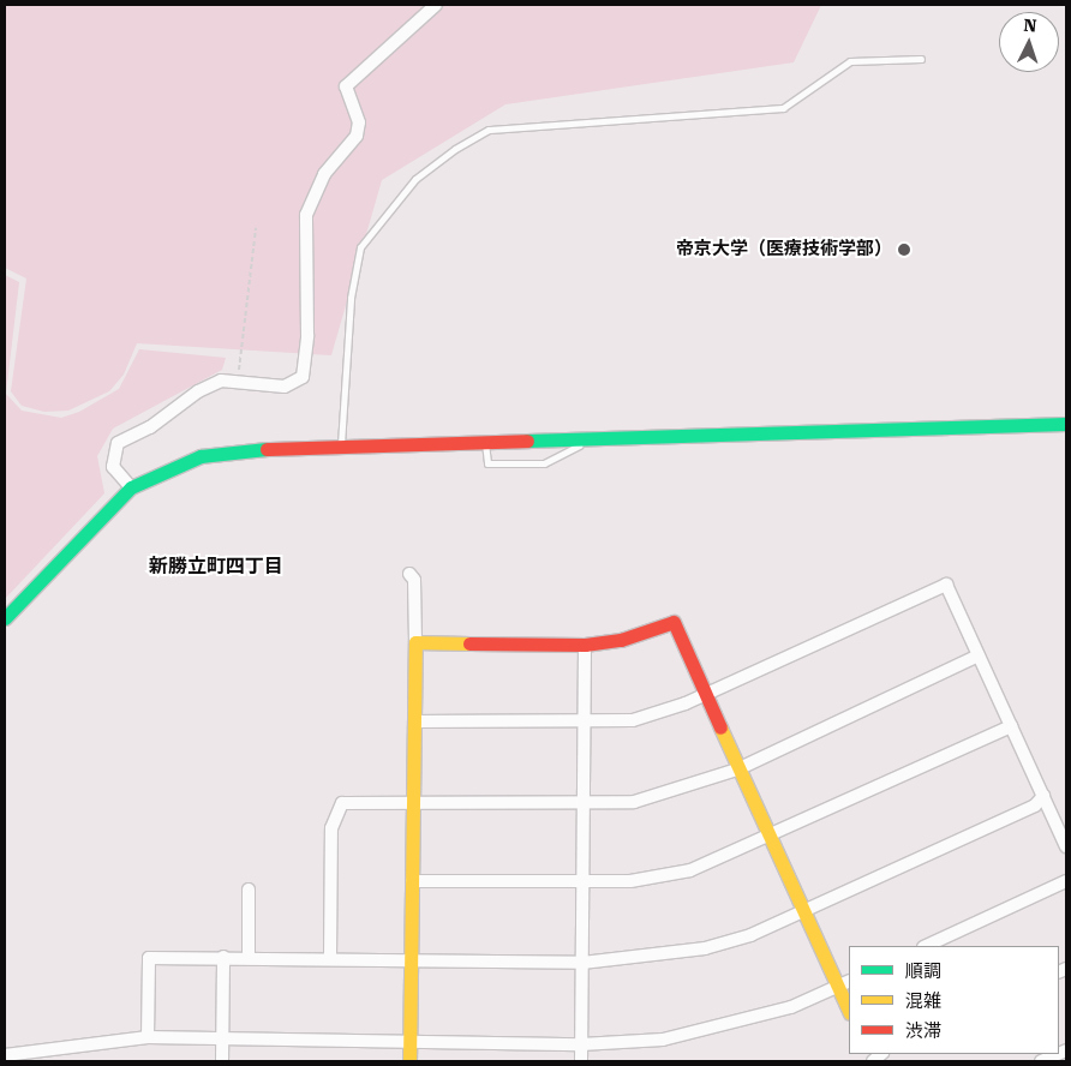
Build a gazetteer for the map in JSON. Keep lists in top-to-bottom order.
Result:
{
  "districts": ["新勝立町四丁目"],
  "places": ["帝京大学（医療技術学部）"],
  "legend": ["順調", "混雑", "渋滞"],
  "north": "top"
}
